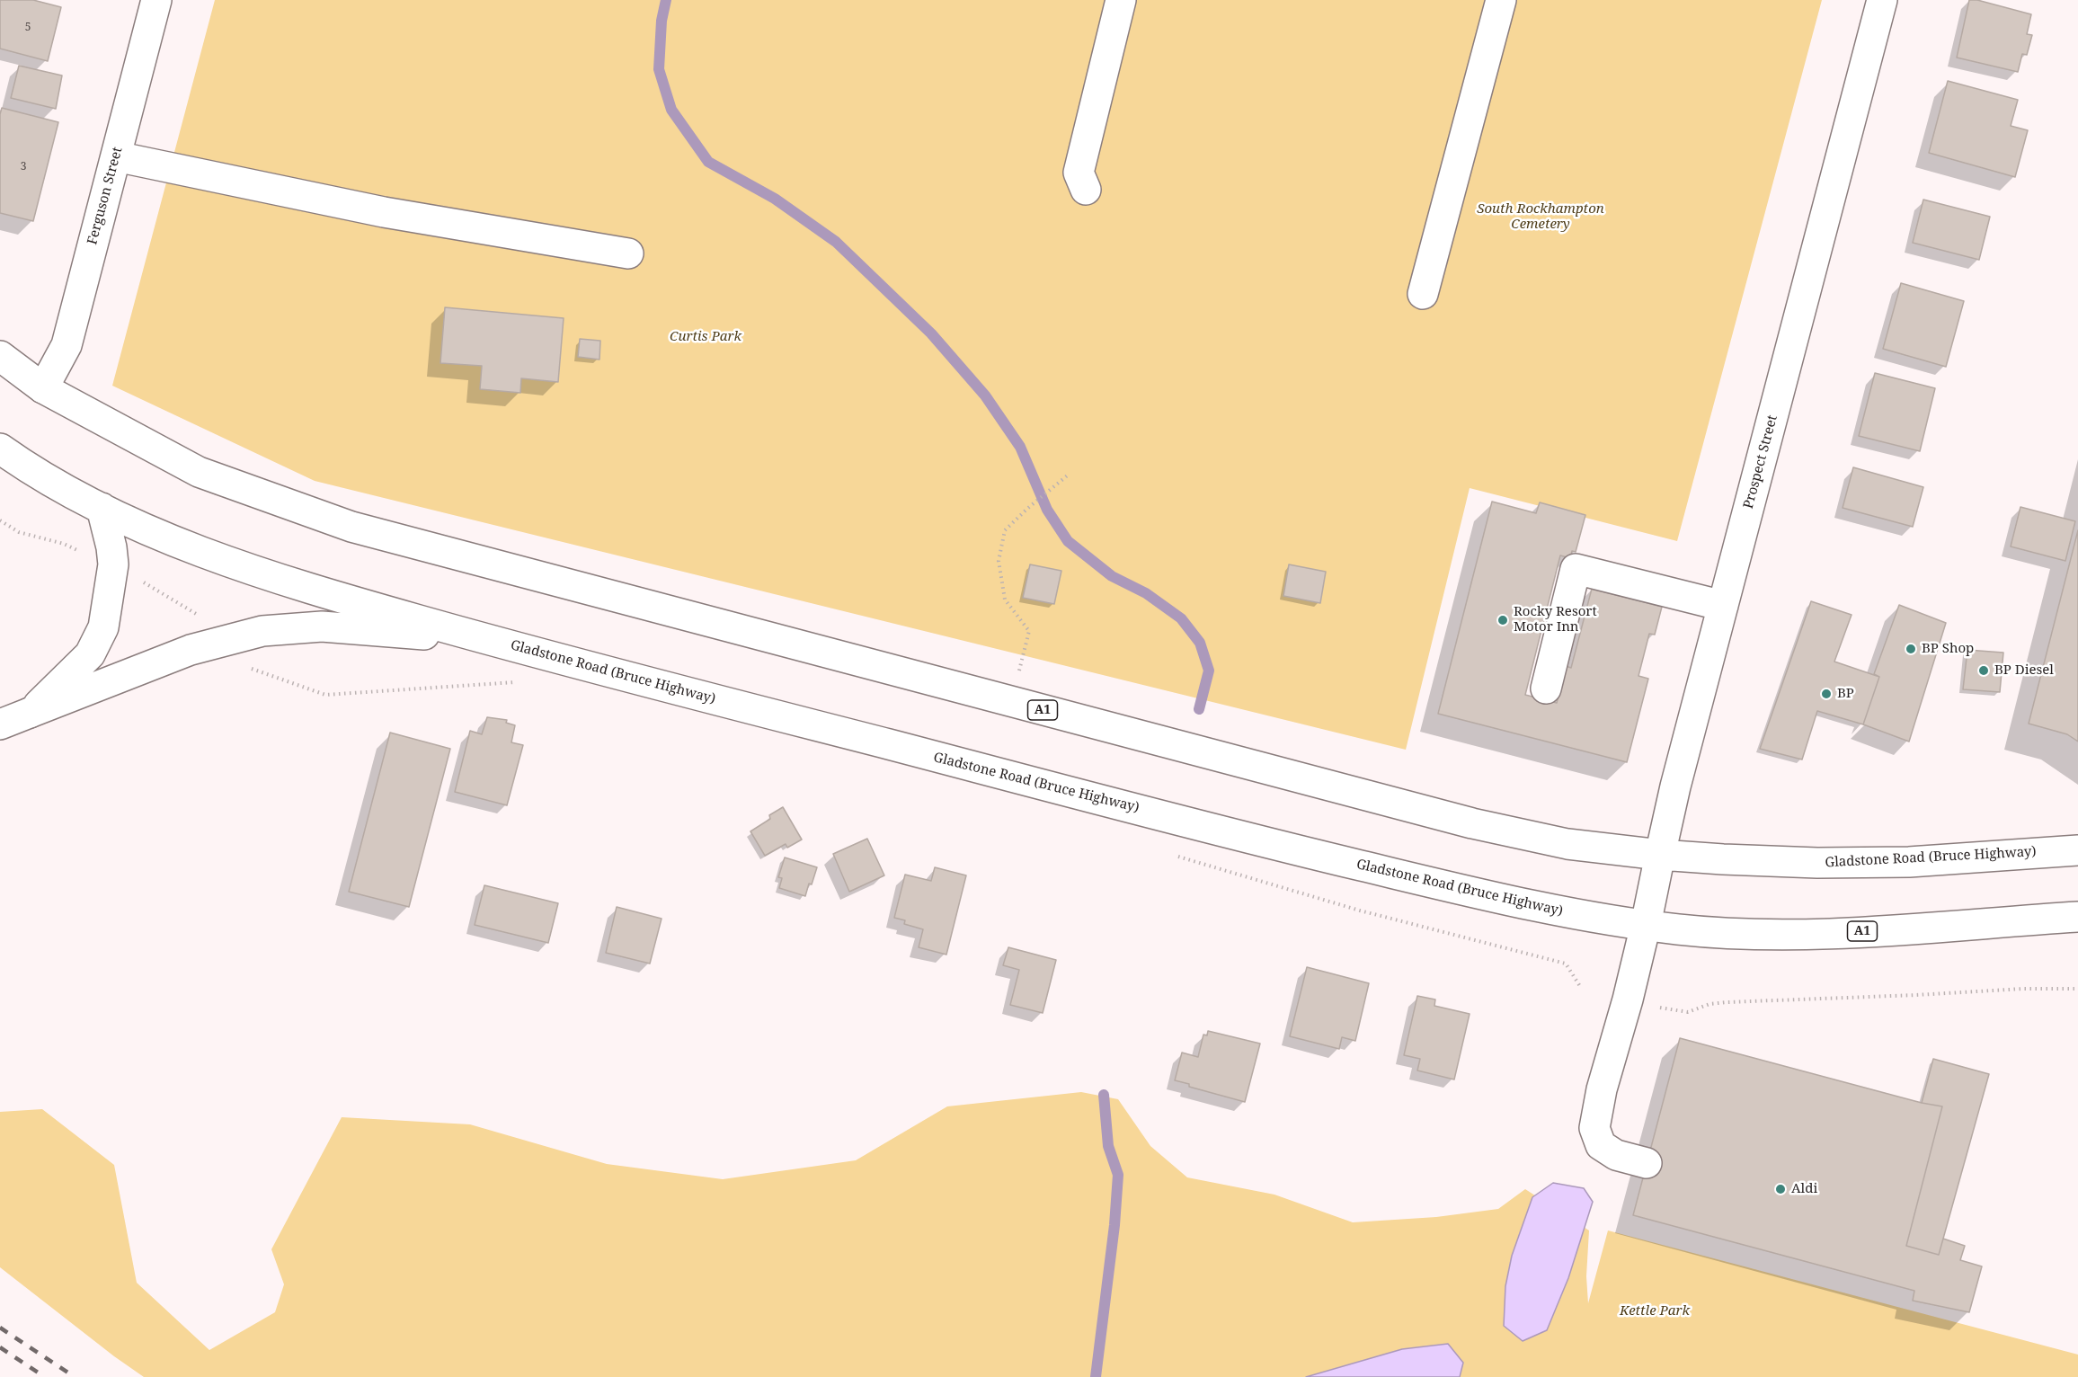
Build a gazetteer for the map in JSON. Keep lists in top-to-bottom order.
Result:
{
  "streets": {
    "main road": [
      "Ferguson Street",
      "Prospect Street",
      "Gladstone Road (Bruce Highway)",
      "A1"
    ]
  },
  "crossings": [
    ["Ferguson Street", "Gladstone Road (Bruce Highway)"],
    ["Ferguson Street", "A1"],
    ["Prospect Street", "Gladstone Road (Bruce Highway)"],
    ["Gladstone Road (Bruce Highway)", "A1"]
  ],
  "parks": ["South Rockhampton Cemetery", "Curtis Park", "Kettle Park"],
  "places": [
    "Rocky Resort Motor Inn",
    "BP Shop",
    "BP Diesel",
    "BP",
    "Aldi"
  ],
  "house_numbers": ["5", "3"]
}
